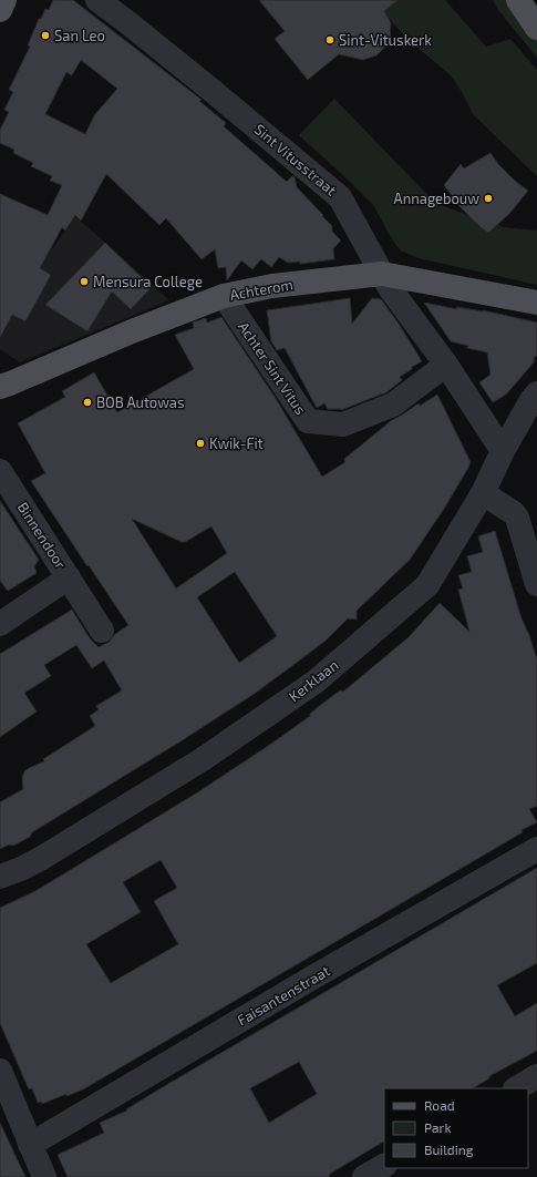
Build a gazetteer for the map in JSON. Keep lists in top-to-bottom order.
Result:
{
  "streets": {
    "main road": ["Achterom"],
    "street": [
      "Sint Vitusstraat",
      "Achter Sint Vitus",
      "Binnendoor",
      "Kerklaan",
      "Faisantenstraat"
    ]
  },
  "crossings": [
    ["Sint Vitusstraat", "Achterom"],
    ["Sint Vitusstraat", "Achter Sint Vitus"],
    ["Sint Vitusstraat", "Kerklaan"],
    ["Achterom", "Achter Sint Vitus"]
  ],
  "places": [
    "San Leo",
    "Sint-Vituskerk",
    "Annagebouw",
    "Mensura College",
    "BOB Autowas",
    "Kwik-Fit"
  ],
  "legend": ["Road", "Park", "Building"]
}
